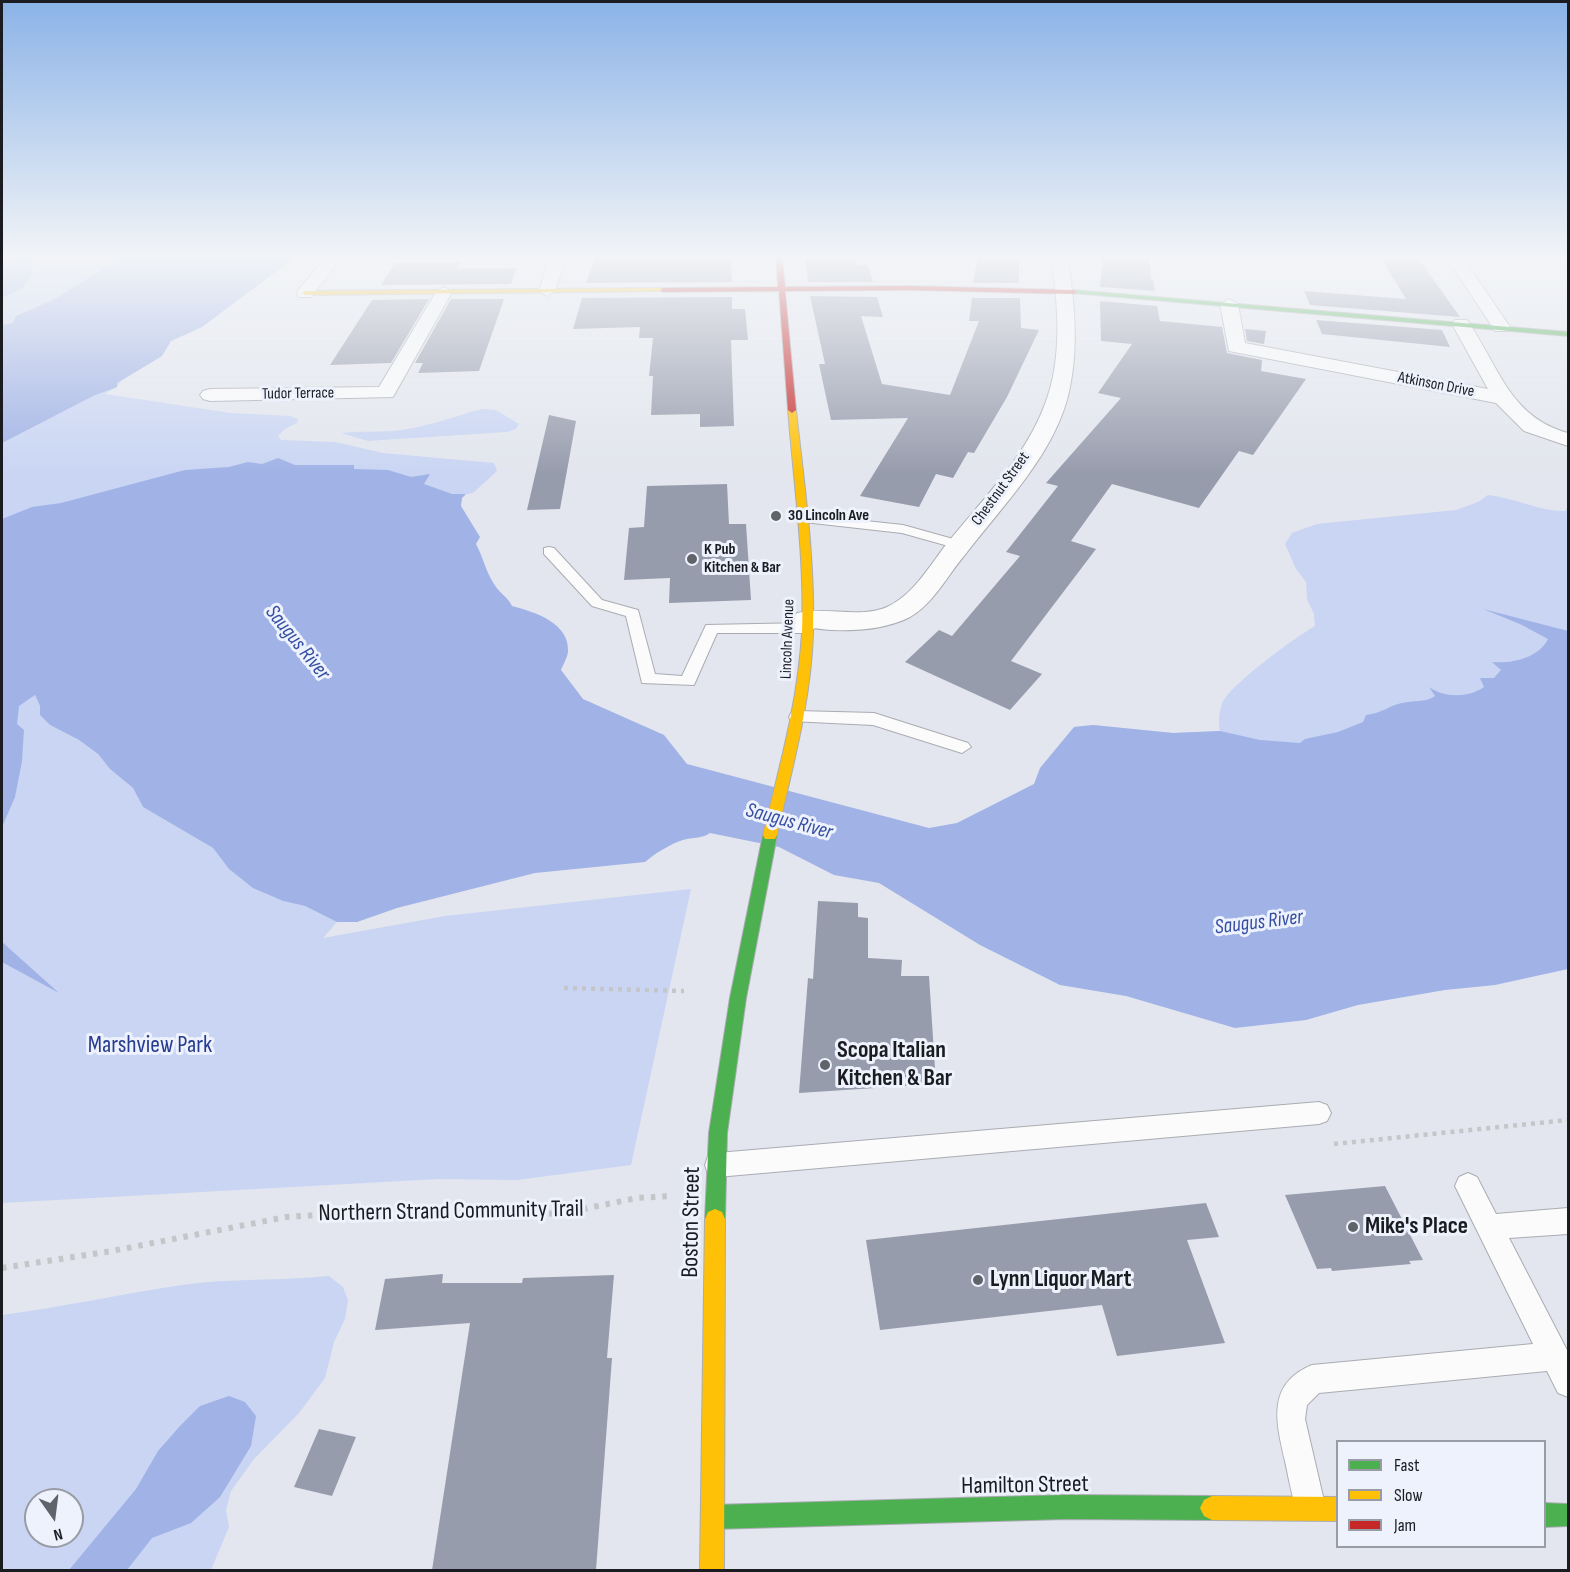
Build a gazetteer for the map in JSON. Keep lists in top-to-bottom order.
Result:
{
  "streets": {
    "main road": ["Lincoln Avenue", "Boston Street", "Hamilton Street"],
    "street": ["Atkinson Drive", "Tudor Terrace", "Chestnut Street"],
    "path": ["Northern Strand Community Trail"]
  },
  "crossings": [
    ["Chestnut Street", "Lincoln Avenue"],
    ["Lincoln Avenue", "Boston Street"],
    ["Northern Strand Community Trail", "Boston Street"],
    ["Boston Street", "Hamilton Street"]
  ],
  "water": ["Saugus River"],
  "parks": ["Marshview Park"],
  "places": [
    "30 Lincoln Ave",
    "K Pub Kitchen & Bar",
    "Scopa Italian Kitchen & Bar",
    "Mike's Place",
    "Lynn Liquor Mart"
  ],
  "legend": ["Fast", "Slow", "Jam"],
  "north": "bottom"
}
